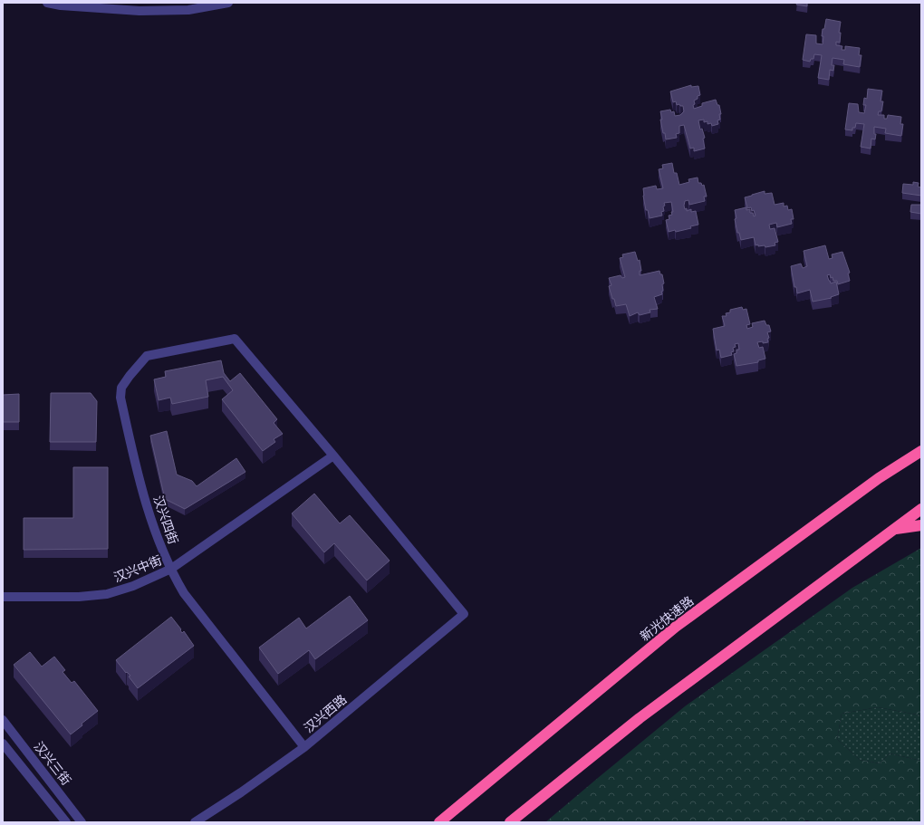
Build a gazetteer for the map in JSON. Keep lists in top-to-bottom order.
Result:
{
  "streets": {
    "highway": ["新光快速路"],
    "street": [
      "汉兴四街",
      "汉兴中街",
      "汉兴西路",
      "汉兴三街"
    ]
  },
  "crossings": [
    ["汉兴四街", "汉兴中街"],
    ["汉兴四街", "汉兴西路"],
    ["汉兴中街", "汉兴西路"]
  ]
}
